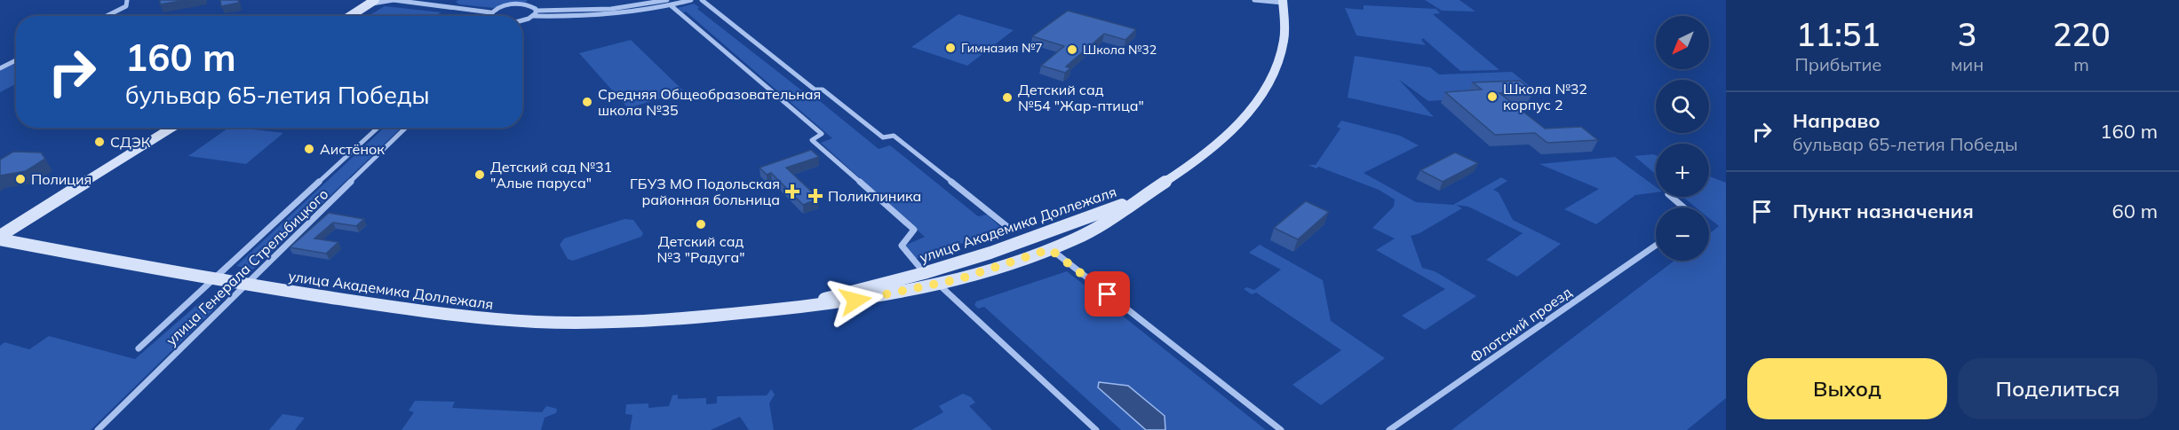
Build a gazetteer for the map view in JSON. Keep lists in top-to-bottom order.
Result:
{
  "streets": {
    "main road": ["улица Академика Доллежаля"],
    "street": ["улица Генерала Стрельбицкого", "Флотский проезд"]
  },
  "crossings": [
    ["улица Академика Доллежаля", "улица Генерала Стрельбицкого"]
  ],
  "places": {
    "other": [
      "Гимназия №7",
      "Школа №32",
      "Школа №32 корпус 2",
      "Детский сад №54 \"Жар-птица\"",
      "Средняя Общеобразовательная школа №35",
      "СДЭК",
      "Аистёнок",
      "Детский сад №31 \"Алые паруса\"",
      "Полиция",
      "Детский сад №3 \"Радуга\""
    ],
    "health": ["ГБУЗ МО Подольская районная больница", "Поликлиника"]
  },
  "north": "bottom left",
  "page": {
    "eta": [
      "11:51",
      "Прибытие",
      "3",
      "мин",
      "220",
      "m"
    ],
    "map_buttons": ["+", "−"],
    "turn": ["160 m", "бульвар 65-летия Победы"],
    "list": [
      {
        "name": "Направо",
        "note": "бульвар 65-летия Победы",
        "value": "160 m"
      },
      {
        "name": "Пункт назначения",
        "value": "60 m"
      }
    ],
    "buttons": ["Выход", "Поделиться"]
  }
}
